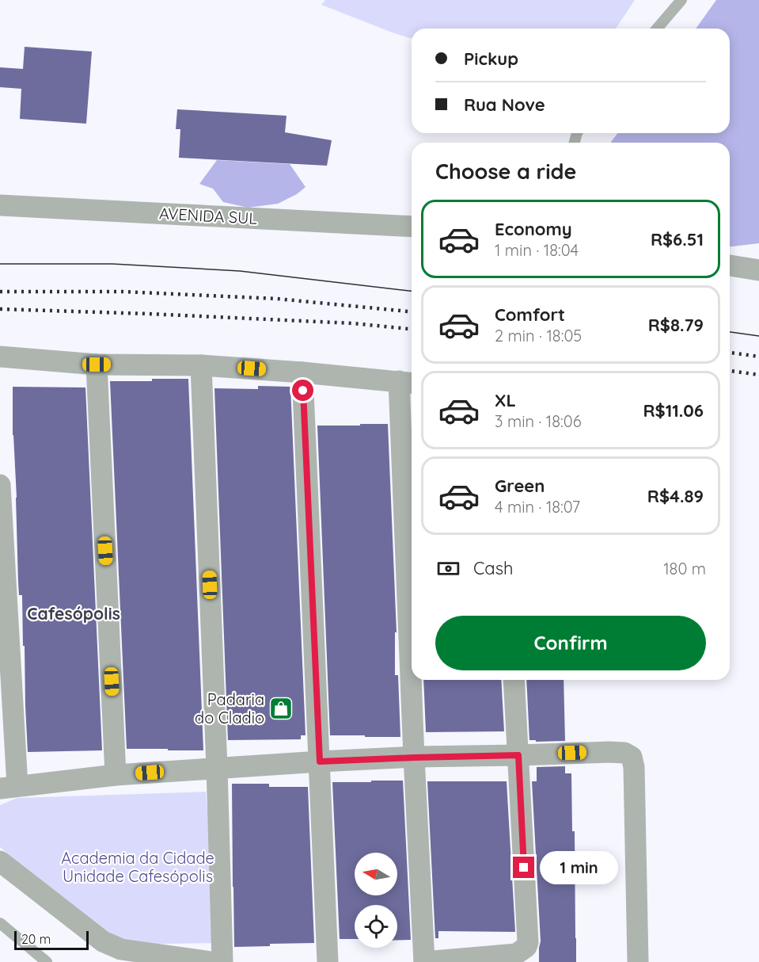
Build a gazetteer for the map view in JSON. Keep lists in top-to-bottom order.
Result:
{
  "streets": {
    "street": ["AVENIDA SUL"]
  },
  "districts": ["Cafesópolis"],
  "parks": ["Academia da Cidade Unidade Cafesópolis"],
  "places": {
    "shop": ["Padaria do Cladio"]
  },
  "scale_bar": "20 m",
  "north": "left",
  "page": {
    "banner": ["Pickup", "Rua Nove"],
    "heading": "Choose a ride",
    "list": [
      {
        "name": "Economy",
        "note": "1 min · 18:04",
        "value": "R$6.51"
      },
      {
        "name": "Comfort",
        "note": "2 min · 18:05",
        "value": "R$8.79"
      },
      {
        "name": "XL",
        "note": "3 min · 18:06",
        "value": "R$11.06"
      },
      {
        "name": "Green",
        "note": "4 min · 18:07",
        "value": "R$4.89"
      }
    ],
    "pay": ["Cash", "180 m"],
    "buttons": "Confirm",
    "bubble": "1 min",
    "scale": "20 m"
  }
}
